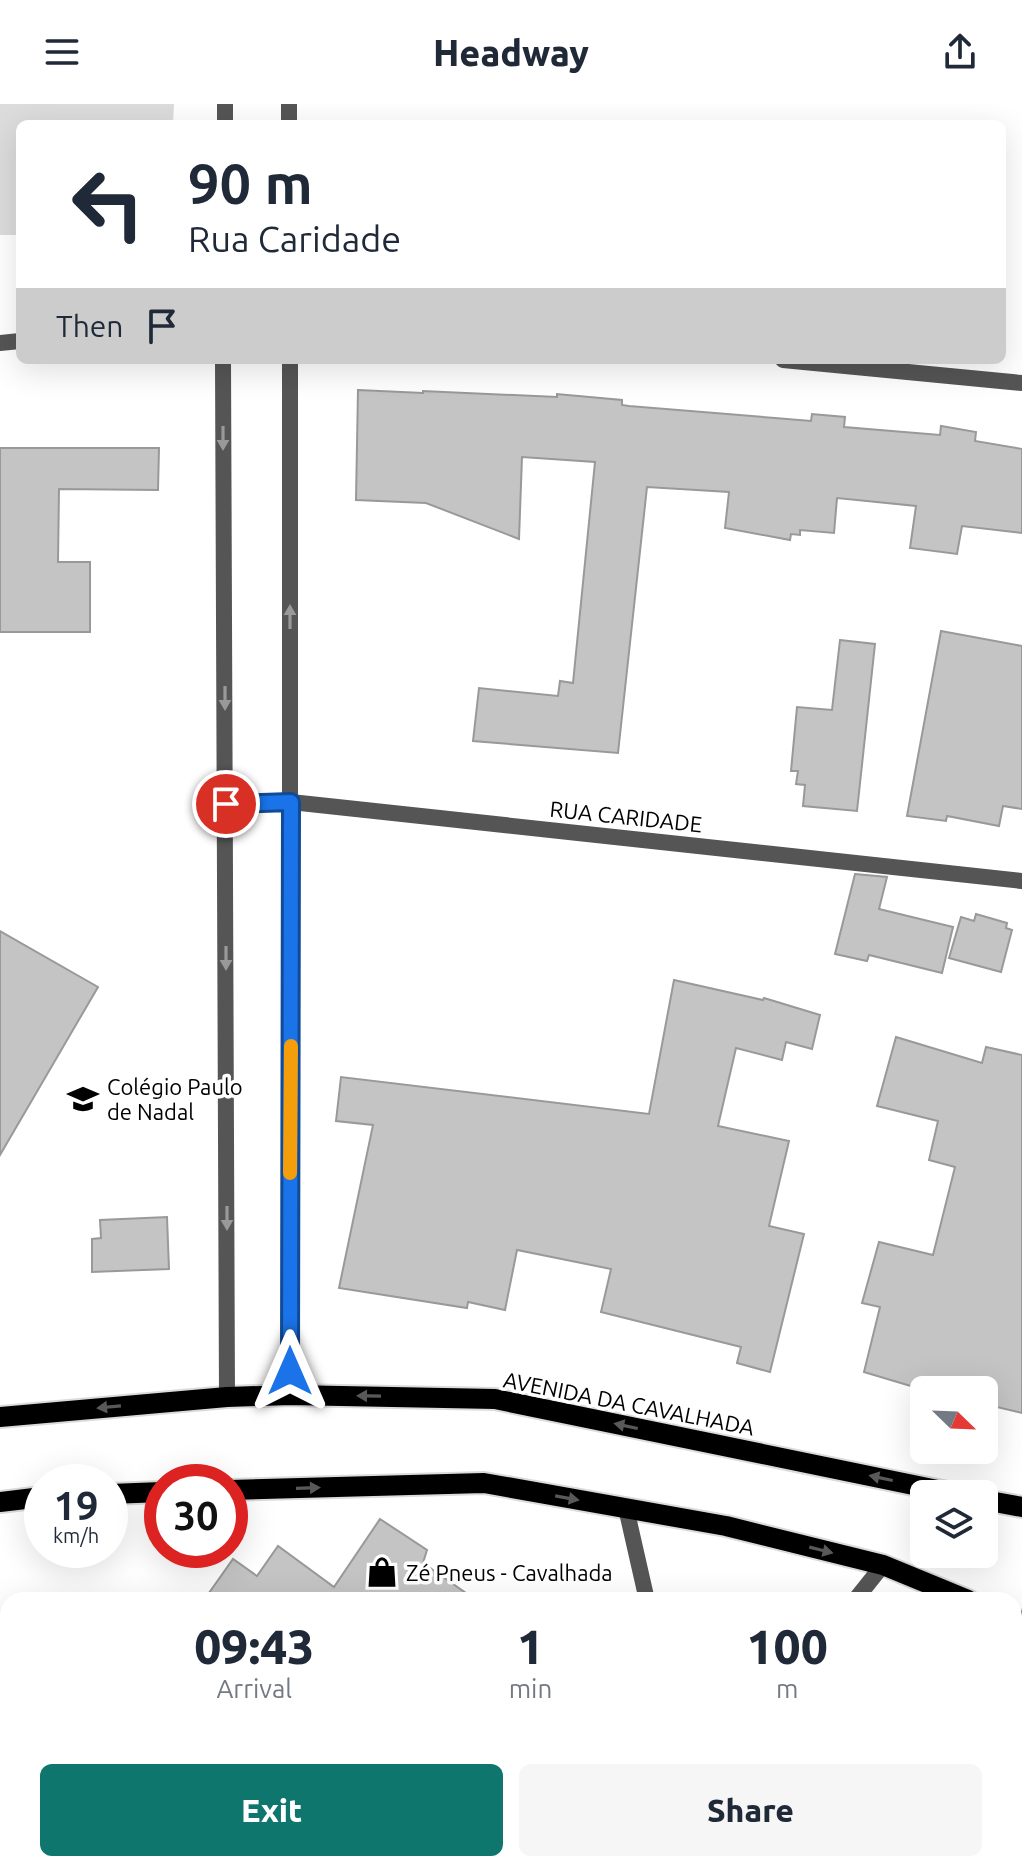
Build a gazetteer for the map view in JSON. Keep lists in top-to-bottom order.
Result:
{
  "streets": {
    "main road": ["AVENIDA DA CAVALHADA"],
    "street": ["RUA CARIDADE"]
  },
  "places": {
    "school or university": ["Colégio Paulo de Nadal"],
    "shop": ["Zé Pneus - Cavalhada"]
  },
  "north": "bottom right",
  "page": {
    "header": "Headway",
    "turn": ["90 m", "Rua Caridade"],
    "then": "Then",
    "speed": "19 km/h",
    "limit": "30",
    "eta": [
      "09:43",
      "Arrival",
      "1",
      "min",
      "100",
      "m"
    ],
    "buttons": ["Exit", "Share"]
  }
}
